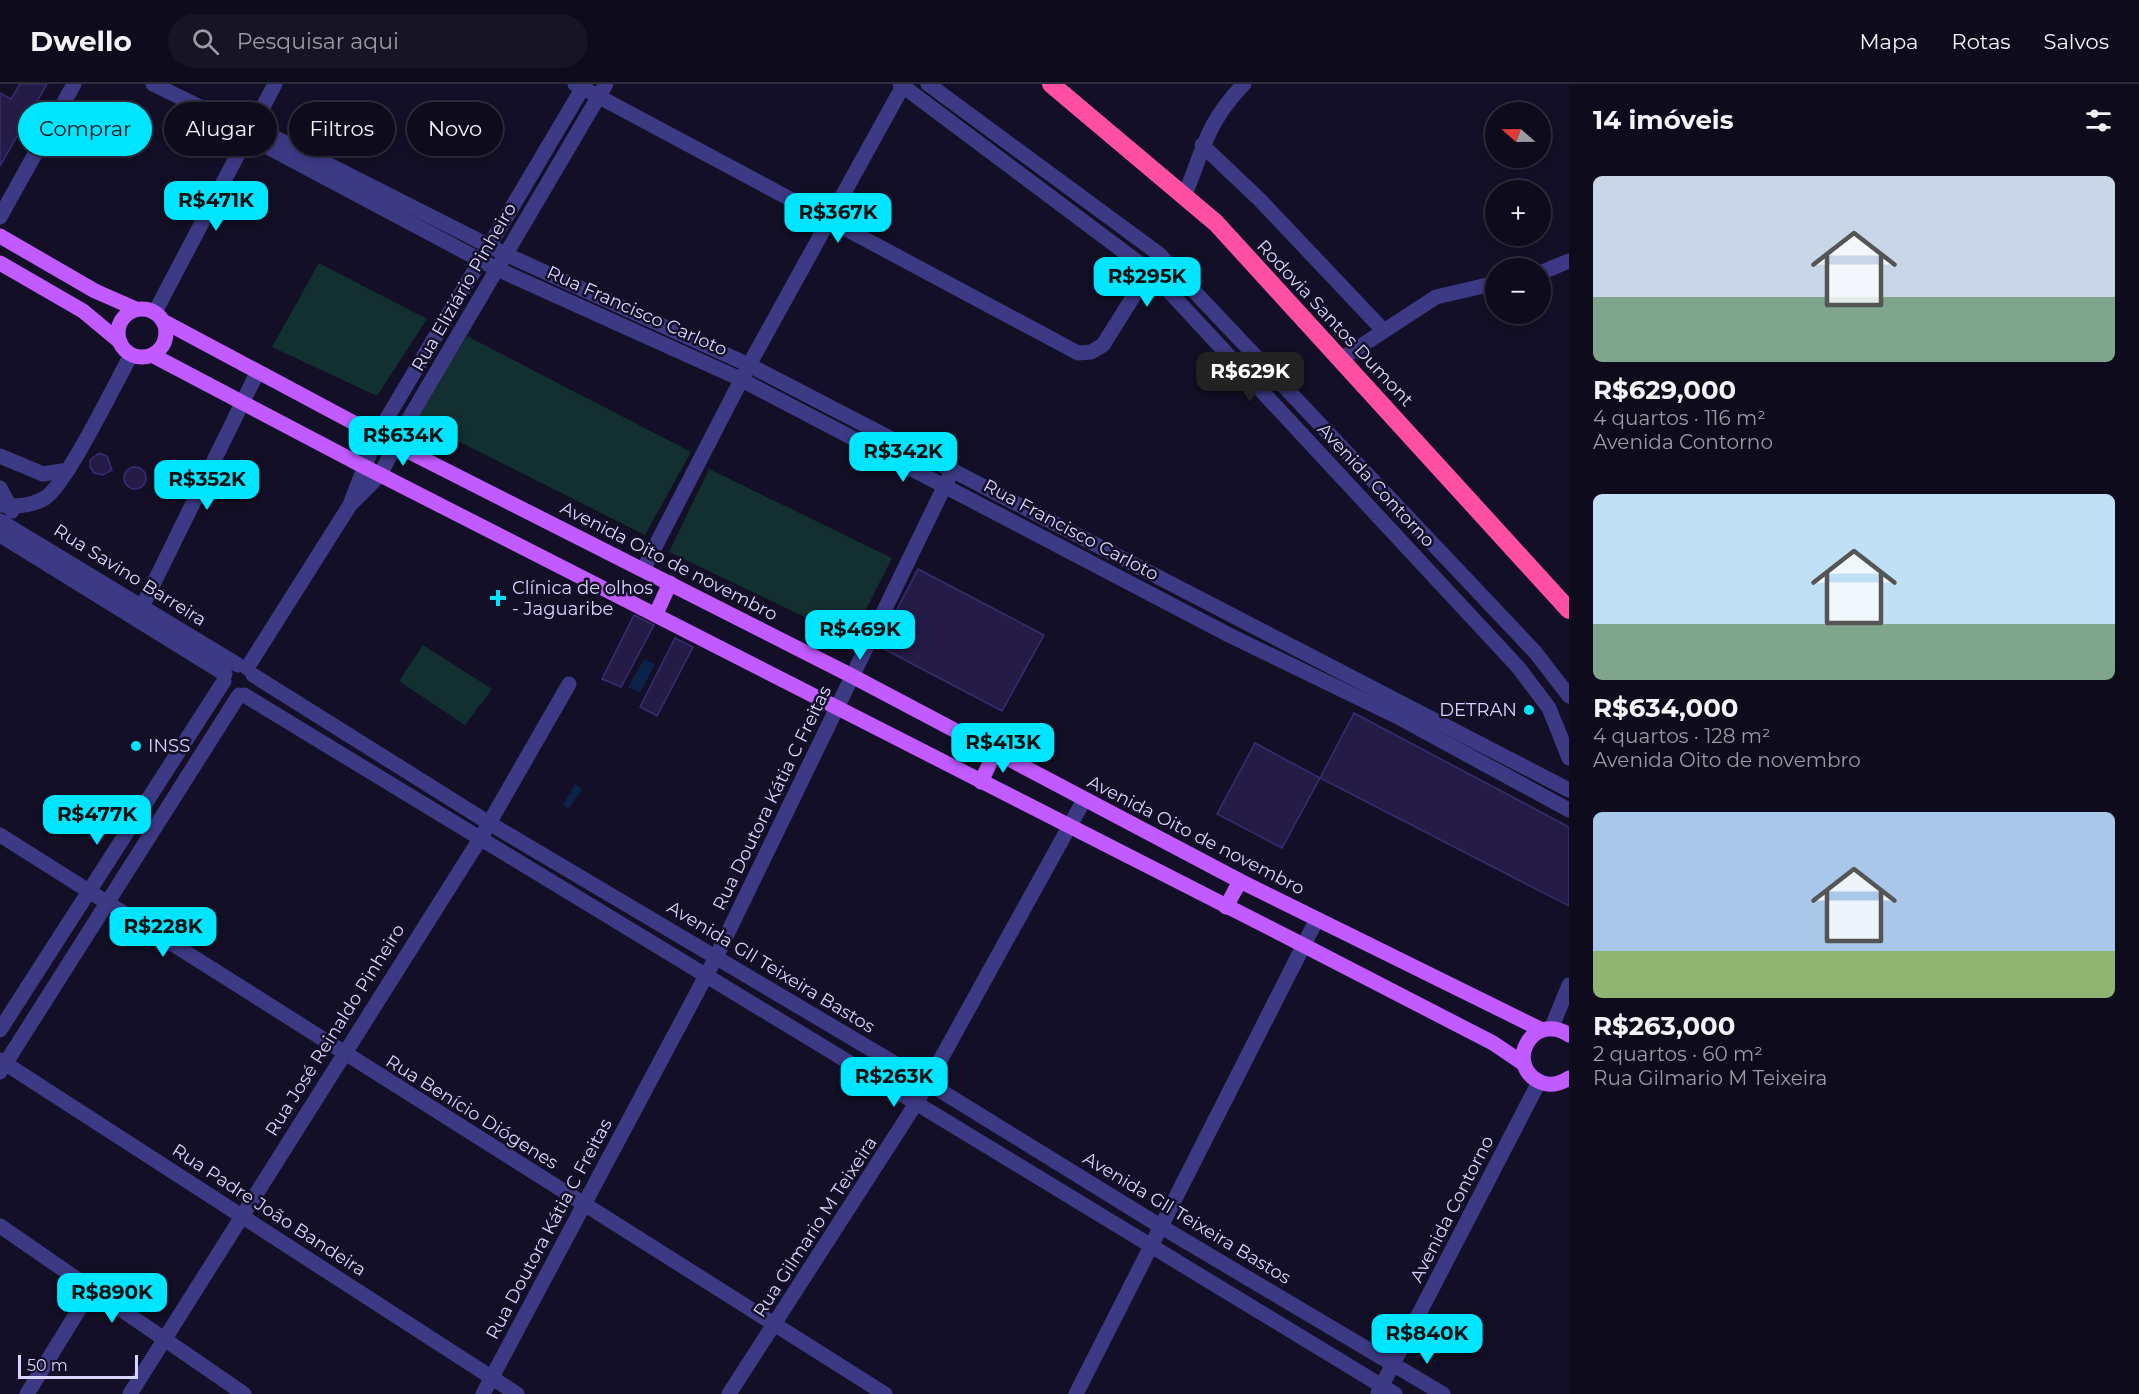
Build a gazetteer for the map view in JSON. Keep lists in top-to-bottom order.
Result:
{
  "streets": {
    "highway": ["Rodovia Santos Dumont"],
    "main road": ["Avenida Oito de novembro"],
    "street": [
      "Rua Eliziário Pinheiro",
      "Rua Francisco Carloto",
      "Avenida Contorno",
      "Rua Savino Barreira",
      "Rua Doutora Kátia C Freitas",
      "Avenida GIl Teixeira Bastos",
      "Rua José Reinaldo Pinheiro",
      "Rua Benício Diógenes",
      "Rua Padre João Bandeira",
      "Rua Gilmario M Teixeira"
    ]
  },
  "crossings": [
    ["Rua Eliziário Pinheiro", "Rua Francisco Carloto"],
    ["Rua Eliziário Pinheiro", "Avenida Oito de novembro"],
    ["Rua Eliziário Pinheiro", "Rua Savino Barreira"],
    ["Rua Eliziário Pinheiro", "Avenida GIl Teixeira Bastos"],
    ["Rua Eliziário Pinheiro", "Rua Benício Diógenes"],
    ["Rua Francisco Carloto", "Rua Doutora Kátia C Freitas"],
    ["Avenida Contorno", "Avenida GIl Teixeira Bastos"],
    ["Avenida Oito de novembro", "Rua Savino Barreira"],
    ["Avenida Oito de novembro", "Rua Doutora Kátia C Freitas"],
    ["Avenida Oito de novembro", "Rua Gilmario M Teixeira"],
    ["Rua Savino Barreira", "Avenida GIl Teixeira Bastos"],
    ["Rua Doutora Kátia C Freitas", "Avenida GIl Teixeira Bastos"],
    ["Rua Doutora Kátia C Freitas", "Rua Benício Diógenes"],
    ["Rua Doutora Kátia C Freitas", "Rua Padre João Bandeira"],
    ["Avenida GIl Teixeira Bastos", "Rua José Reinaldo Pinheiro"],
    ["Avenida GIl Teixeira Bastos", "Rua Gilmario M Teixeira"],
    ["Rua José Reinaldo Pinheiro", "Rua Benício Diógenes"],
    ["Rua José Reinaldo Pinheiro", "Rua Padre João Bandeira"],
    ["Rua Benício Diógenes", "Rua Gilmario M Teixeira"]
  ],
  "places": {
    "health": ["Clínica de olhos - Jaguaribe"],
    "other": ["DETRAN", "INSS"]
  },
  "scale_bar": "50 m",
  "north": "left",
  "page": {
    "header": "Dwello",
    "search": "Pesquisar aqui",
    "nav": ["Mapa", "Rotas", "Salvos"],
    "heading": "14 imóveis",
    "map_buttons": ["+", "−"],
    "chip": [
      "Comprar",
      "Alugar",
      "Filtros",
      "Novo"
    ],
    "list": [
      {
        "name": "R$629,000",
        "note": "4 quartos · 116 m² · Avenida Contorno"
      },
      {
        "name": "R$634,000",
        "note": "4 quartos · 128 m² · Avenida Oito de novembro"
      },
      {
        "name": "R$263,000",
        "note": "2 quartos · 60 m² · Rua Gilmario M Teixeira"
      }
    ],
    "price": [
      "R$471K",
      "R$367K",
      "R$295K",
      "R$629K",
      "R$634K",
      "R$342K",
      "R$352K",
      "R$469K",
      "R$413K",
      "R$477K",
      "R$228K",
      "R$263K",
      "R$890K",
      "R$840K"
    ],
    "scale": "50 m"
  }
}
